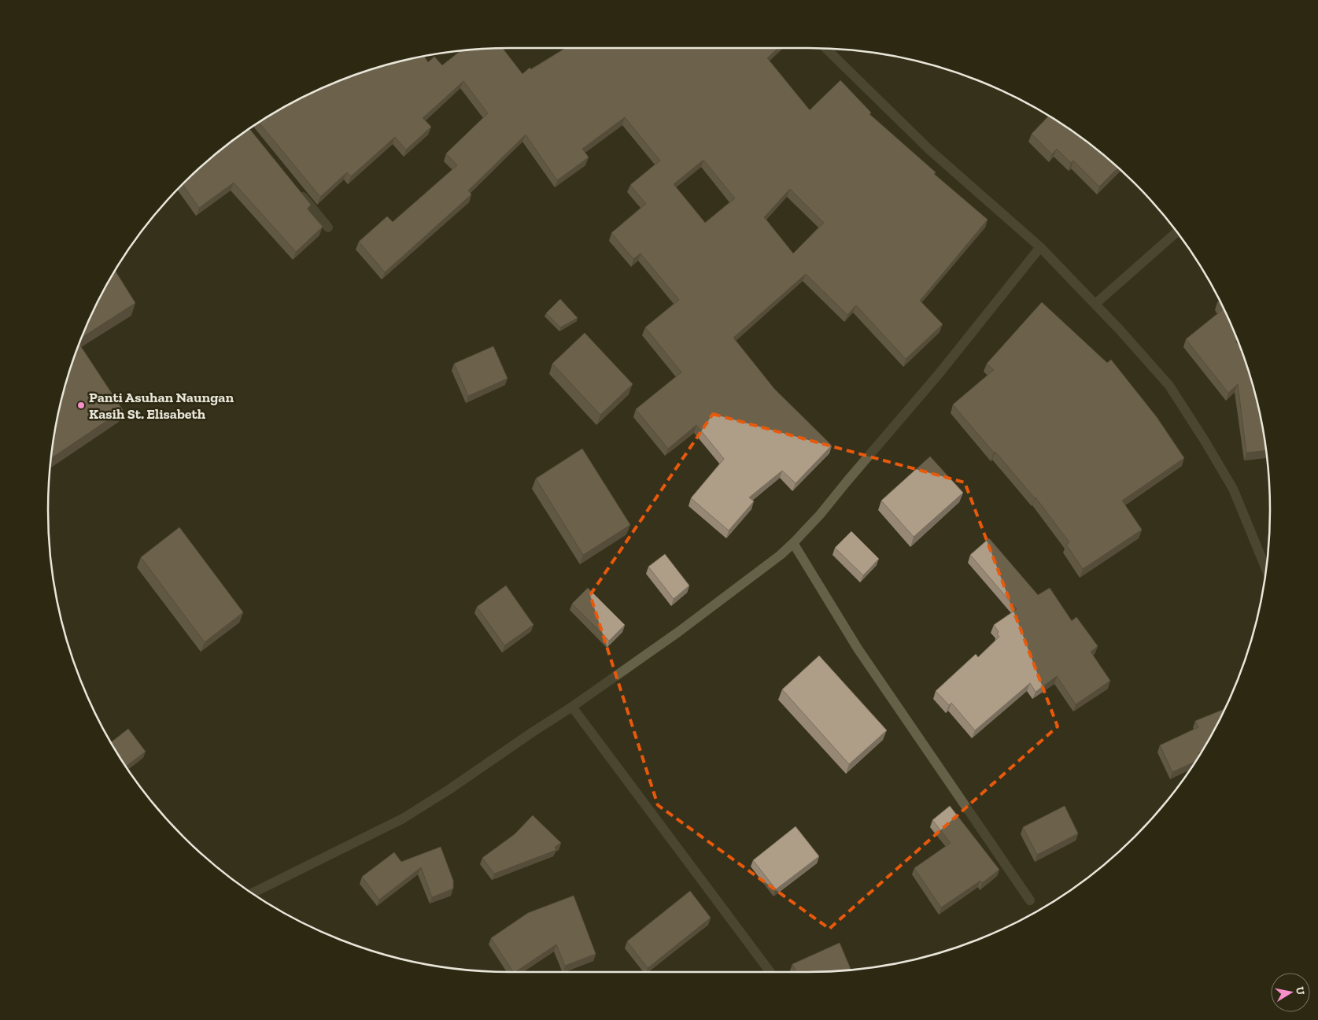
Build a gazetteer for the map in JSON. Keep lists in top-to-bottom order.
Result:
{
  "places": ["Panti Asuhan Naungan Kasih St. Elisabeth"],
  "north": "right"
}
